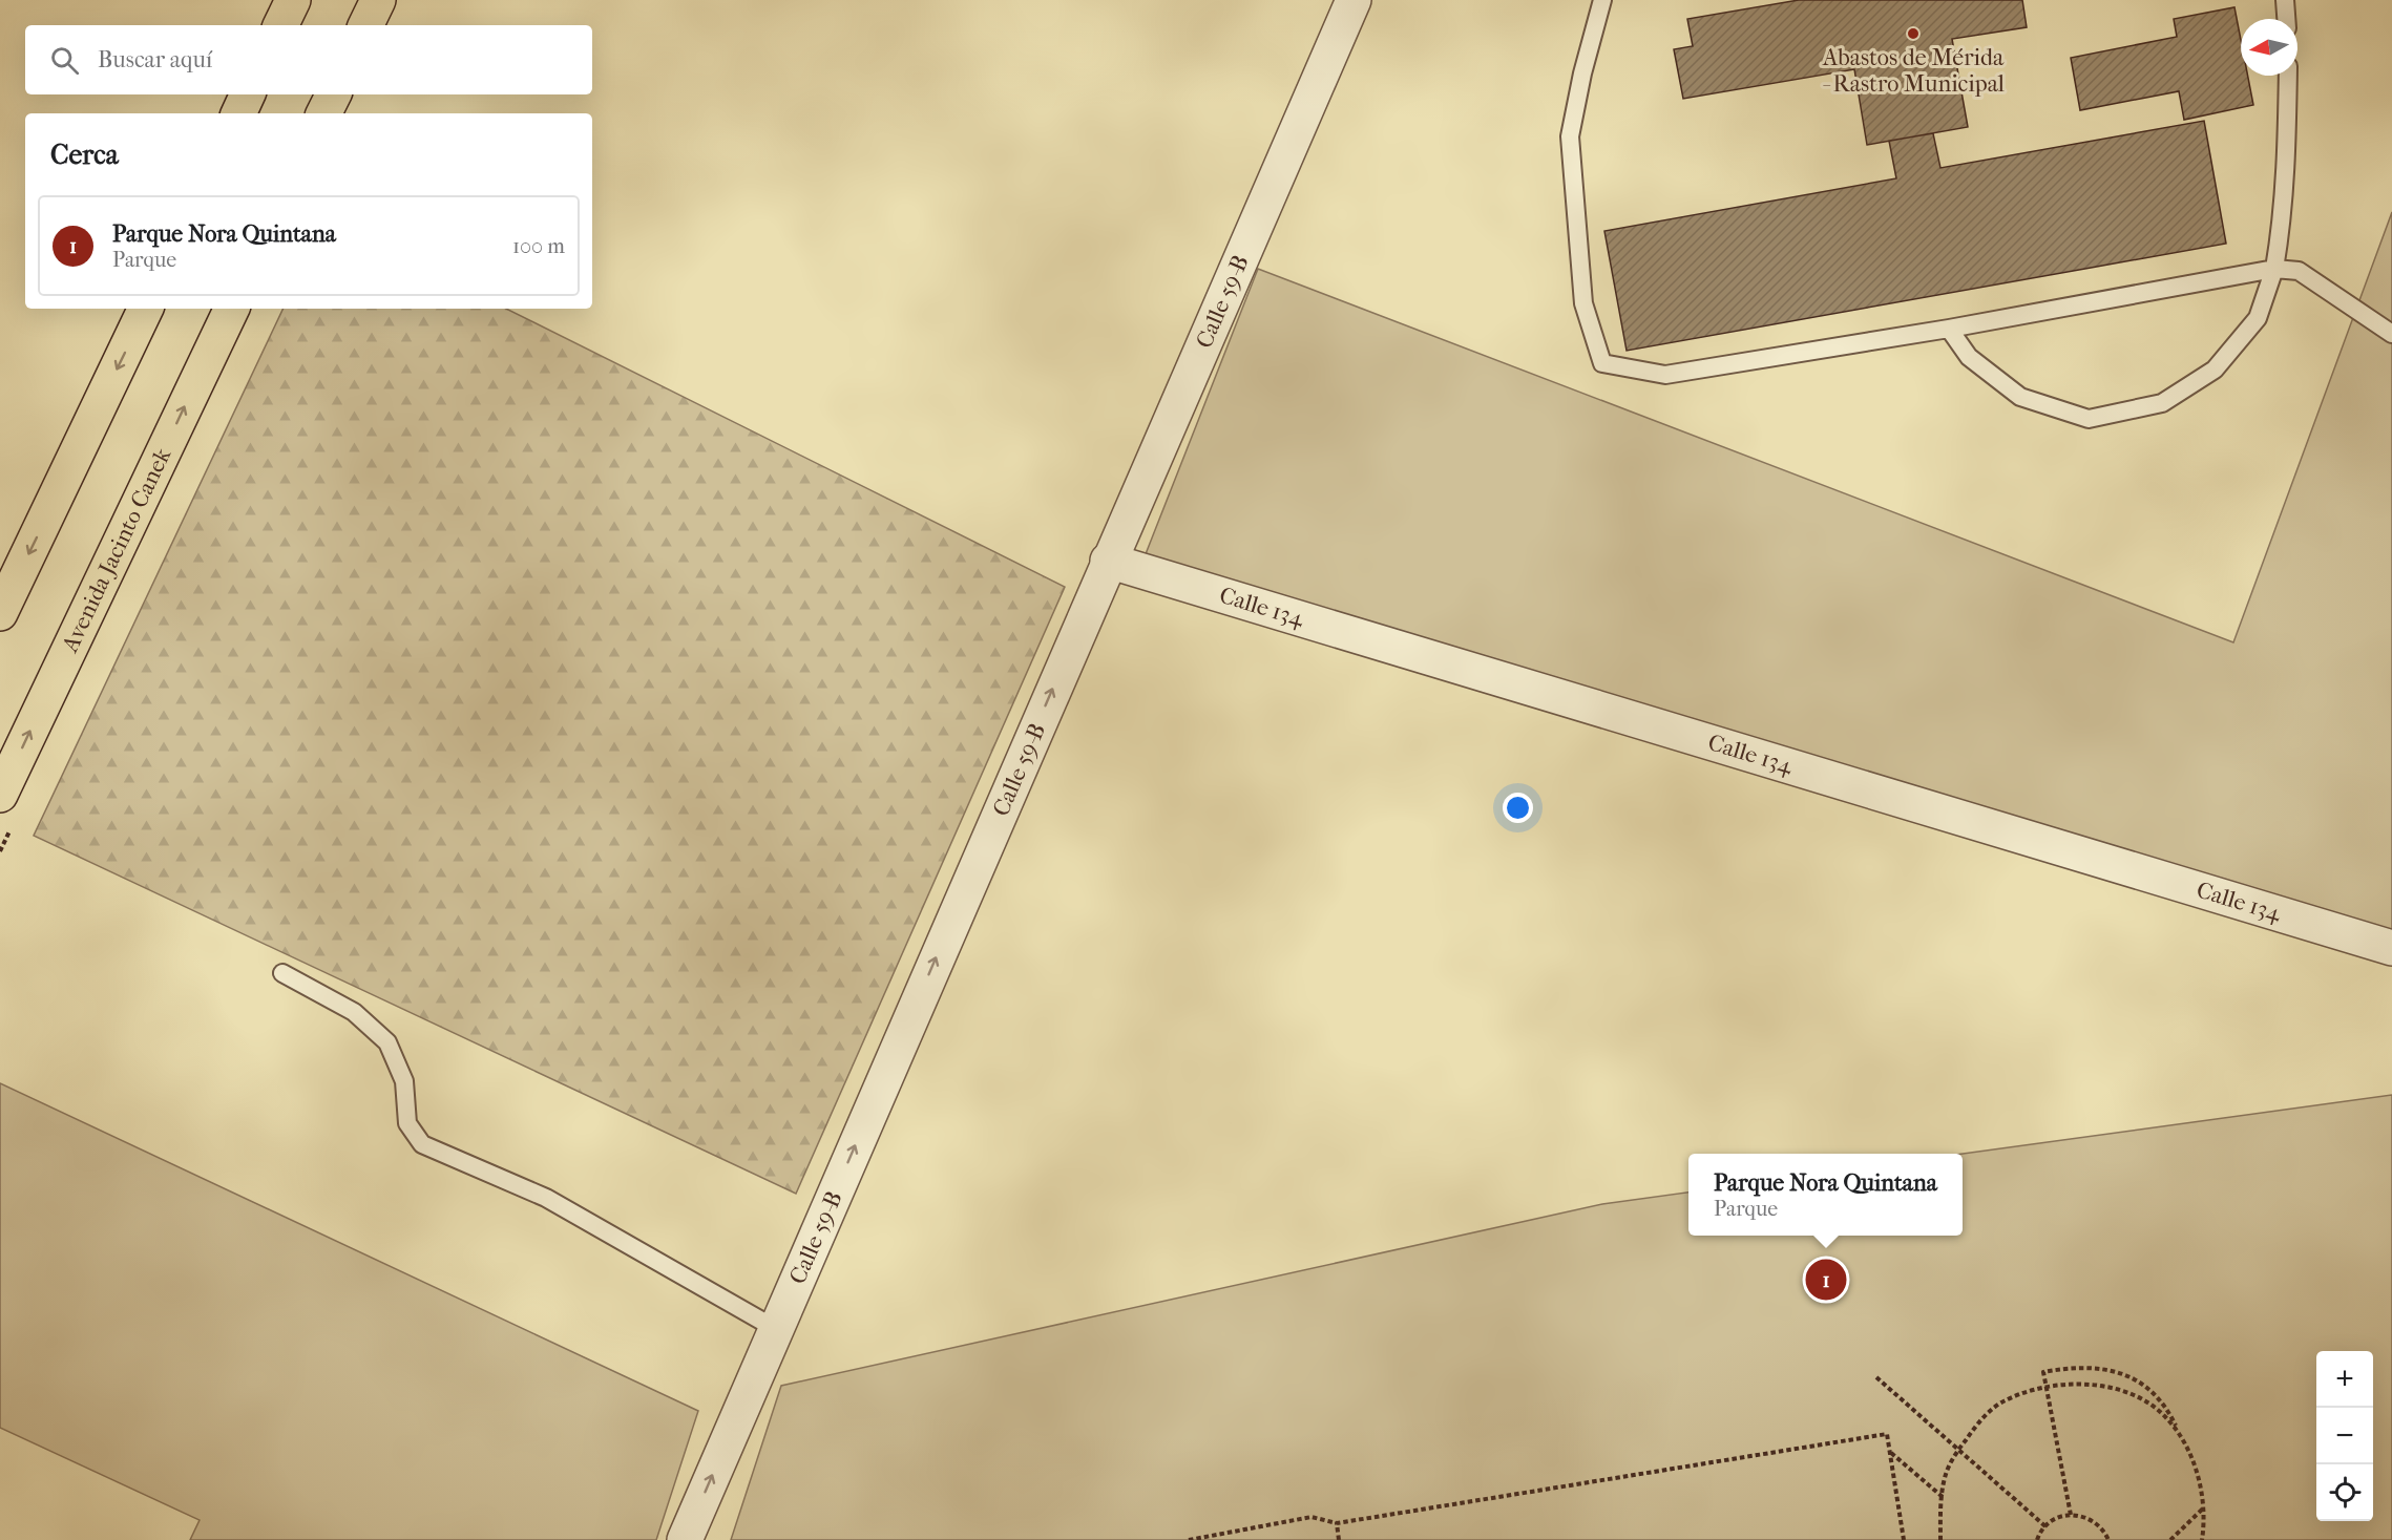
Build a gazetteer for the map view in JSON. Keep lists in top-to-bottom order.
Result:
{
  "streets": {
    "main road": ["Avenida Jacinto Canek"],
    "street": ["Calle 59-B", "Calle 134"]
  },
  "crossings": [
    ["Calle 59-B", "Calle 134"]
  ],
  "one_way": ["Calle 59-B"],
  "places": ["Abastos de Mérida - Rastro Municipal"],
  "north": "left",
  "page": {
    "search": "Buscar aquí",
    "heading": "Cerca",
    "list": [
      {
        "mark": "1",
        "name": "Parque Nora Quintana",
        "note": "Parque",
        "value": "100 m"
      }
    ],
    "popup": ["Parque Nora Quintana", "Parque"],
    "pins": "1",
    "map_buttons": ["+", "−"]
  }
}
